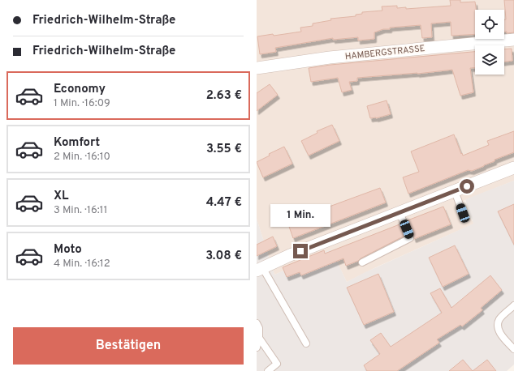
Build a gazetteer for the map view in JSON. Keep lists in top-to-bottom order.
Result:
{
  "streets": {
    "street": ["HAMBERGSTRASSE"]
  },
  "page": {
    "banner": ["Friedrich-Wilhelm-Straße", "Friedrich-Wilhelm-Straße"],
    "list": [
      {
        "name": "Economy",
        "note": "1 Min. · 16:09",
        "value": "2.63 €"
      },
      {
        "name": "Komfort",
        "note": "2 Min. · 16:10",
        "value": "3.55 €"
      },
      {
        "name": "XL",
        "note": "3 Min. · 16:11",
        "value": "4.47 €"
      },
      {
        "name": "Moto",
        "note": "4 Min. · 16:12",
        "value": "3.08 €"
      }
    ],
    "bubble": "1 Min.",
    "buttons": "Bestätigen"
  }
}
